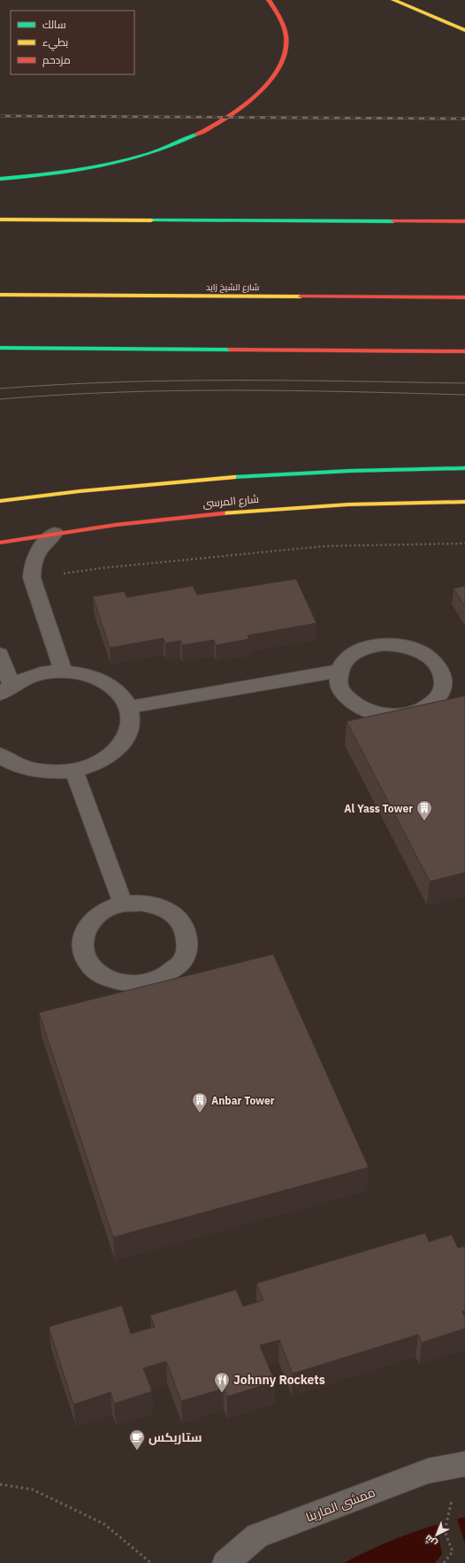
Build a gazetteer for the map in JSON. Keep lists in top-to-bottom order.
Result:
{
  "streets": {
    "main road": ["شارع الشيخ زايد", "شارع المرسى"],
    "street": ["ممشى المارينا"]
  },
  "places": {
    "building": ["Al Yass Tower", "Anbar Tower"],
    "restaurant": ["Johnny Rockets"],
    "cafe": ["ستاربكس"]
  },
  "legend": ["سالك", "بطيء", "مزدحم"],
  "north": "bottom left"
}
